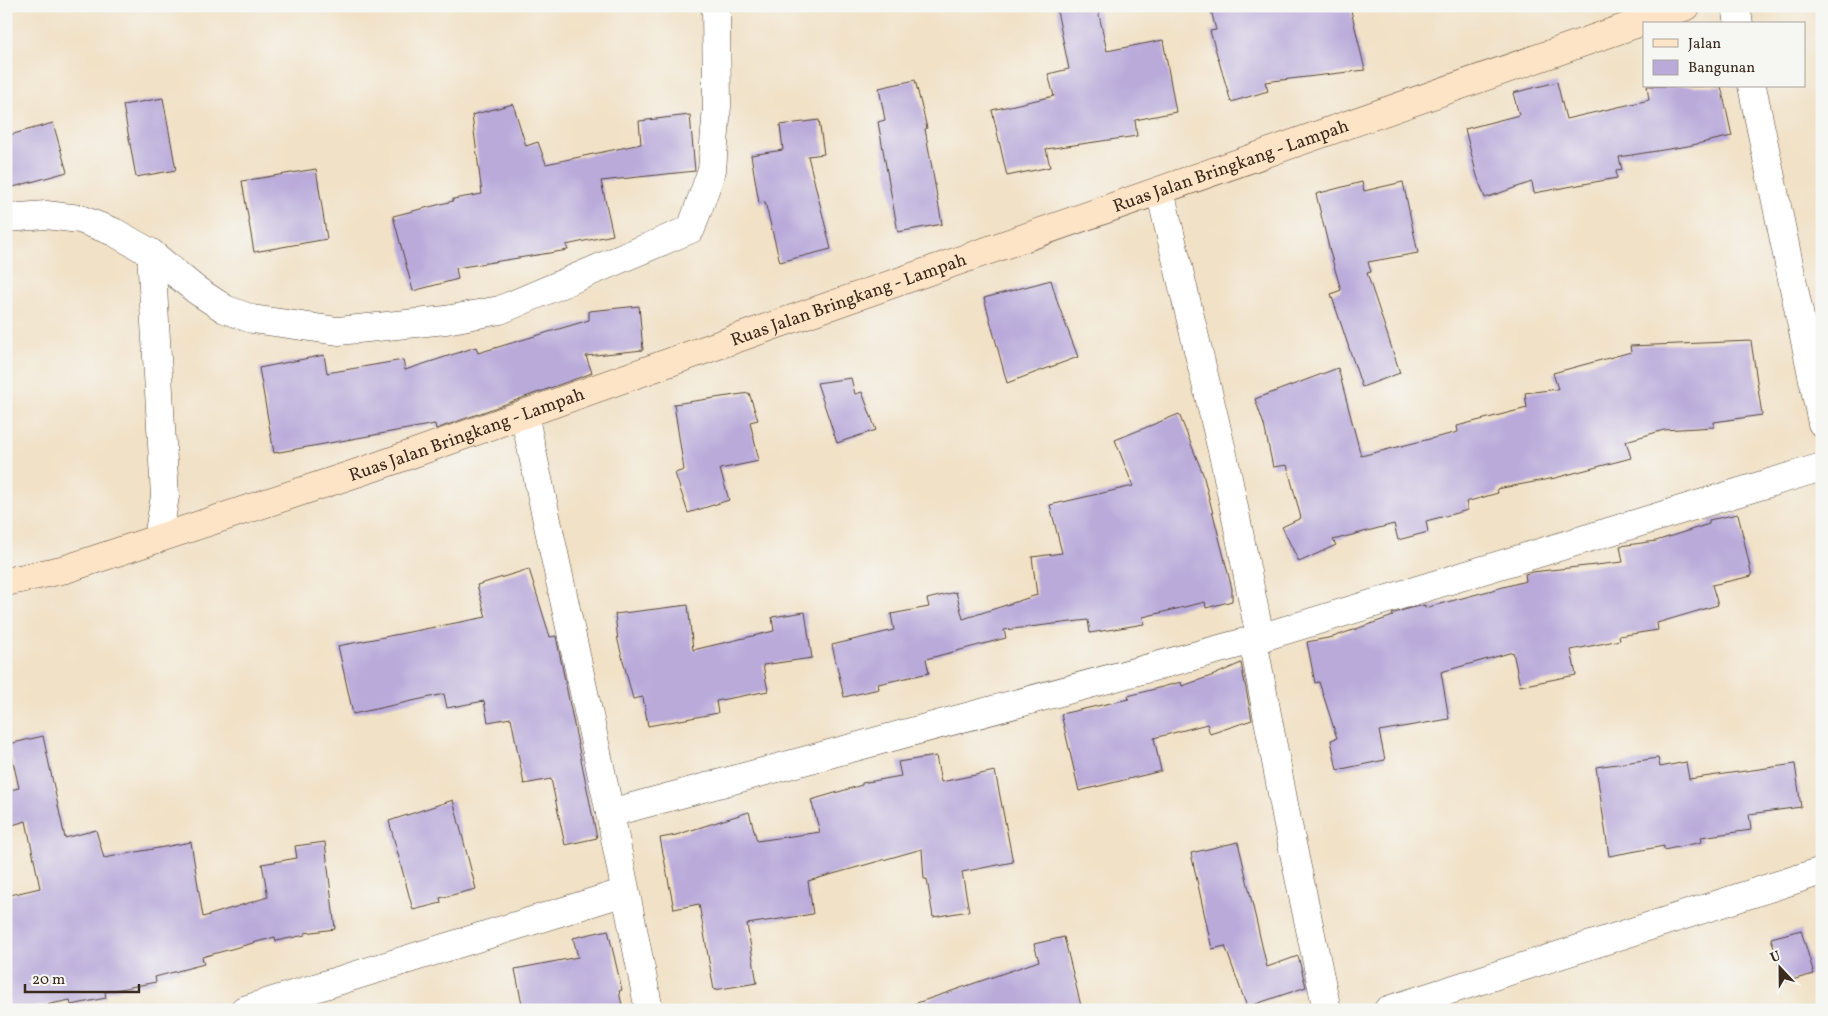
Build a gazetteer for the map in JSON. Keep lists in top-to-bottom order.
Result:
{
  "streets": {
    "main road": ["Ruas Jalan Bringkang - Lampah"]
  },
  "legend": ["Jalan", "Bangunan"],
  "scale_bar": "20 m",
  "north": "top"
}
